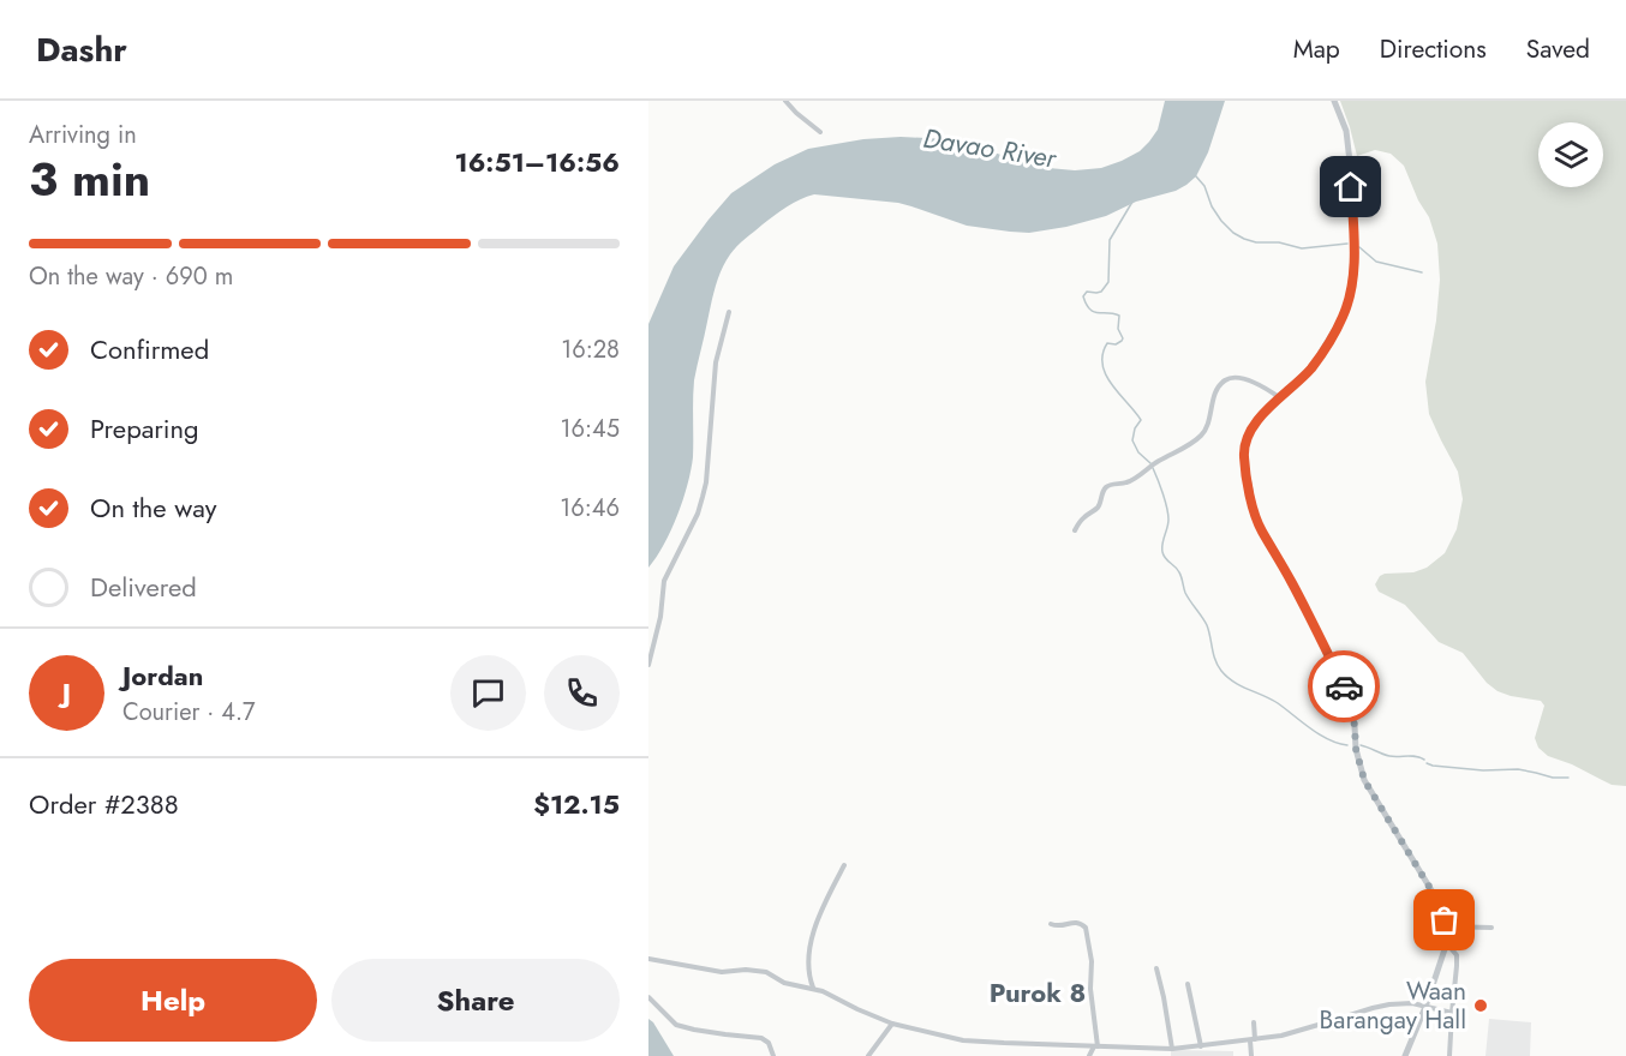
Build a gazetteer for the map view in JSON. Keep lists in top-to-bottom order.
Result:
{
  "districts": ["Purok 8"],
  "water": ["Davao River"],
  "places": ["Waan Barangay Hall"],
  "page": {
    "header": "Dashr",
    "nav": ["Map", "Directions", "Saved"],
    "heading": ["3 min", "Arriving in", "16:51–16:56"],
    "panel": [
      "Jordan",
      "Courier · 4.7",
      "Order #2388",
      "$12.15"
    ],
    "bar": "On the way · 690 m",
    "list": [
      ["Confirmed", "16:28"],
      ["Preparing", "16:45"],
      ["On the way", "16:46"],
      "Delivered"
    ],
    "round": "J",
    "buttons": ["Help", "Share"]
  }
}
